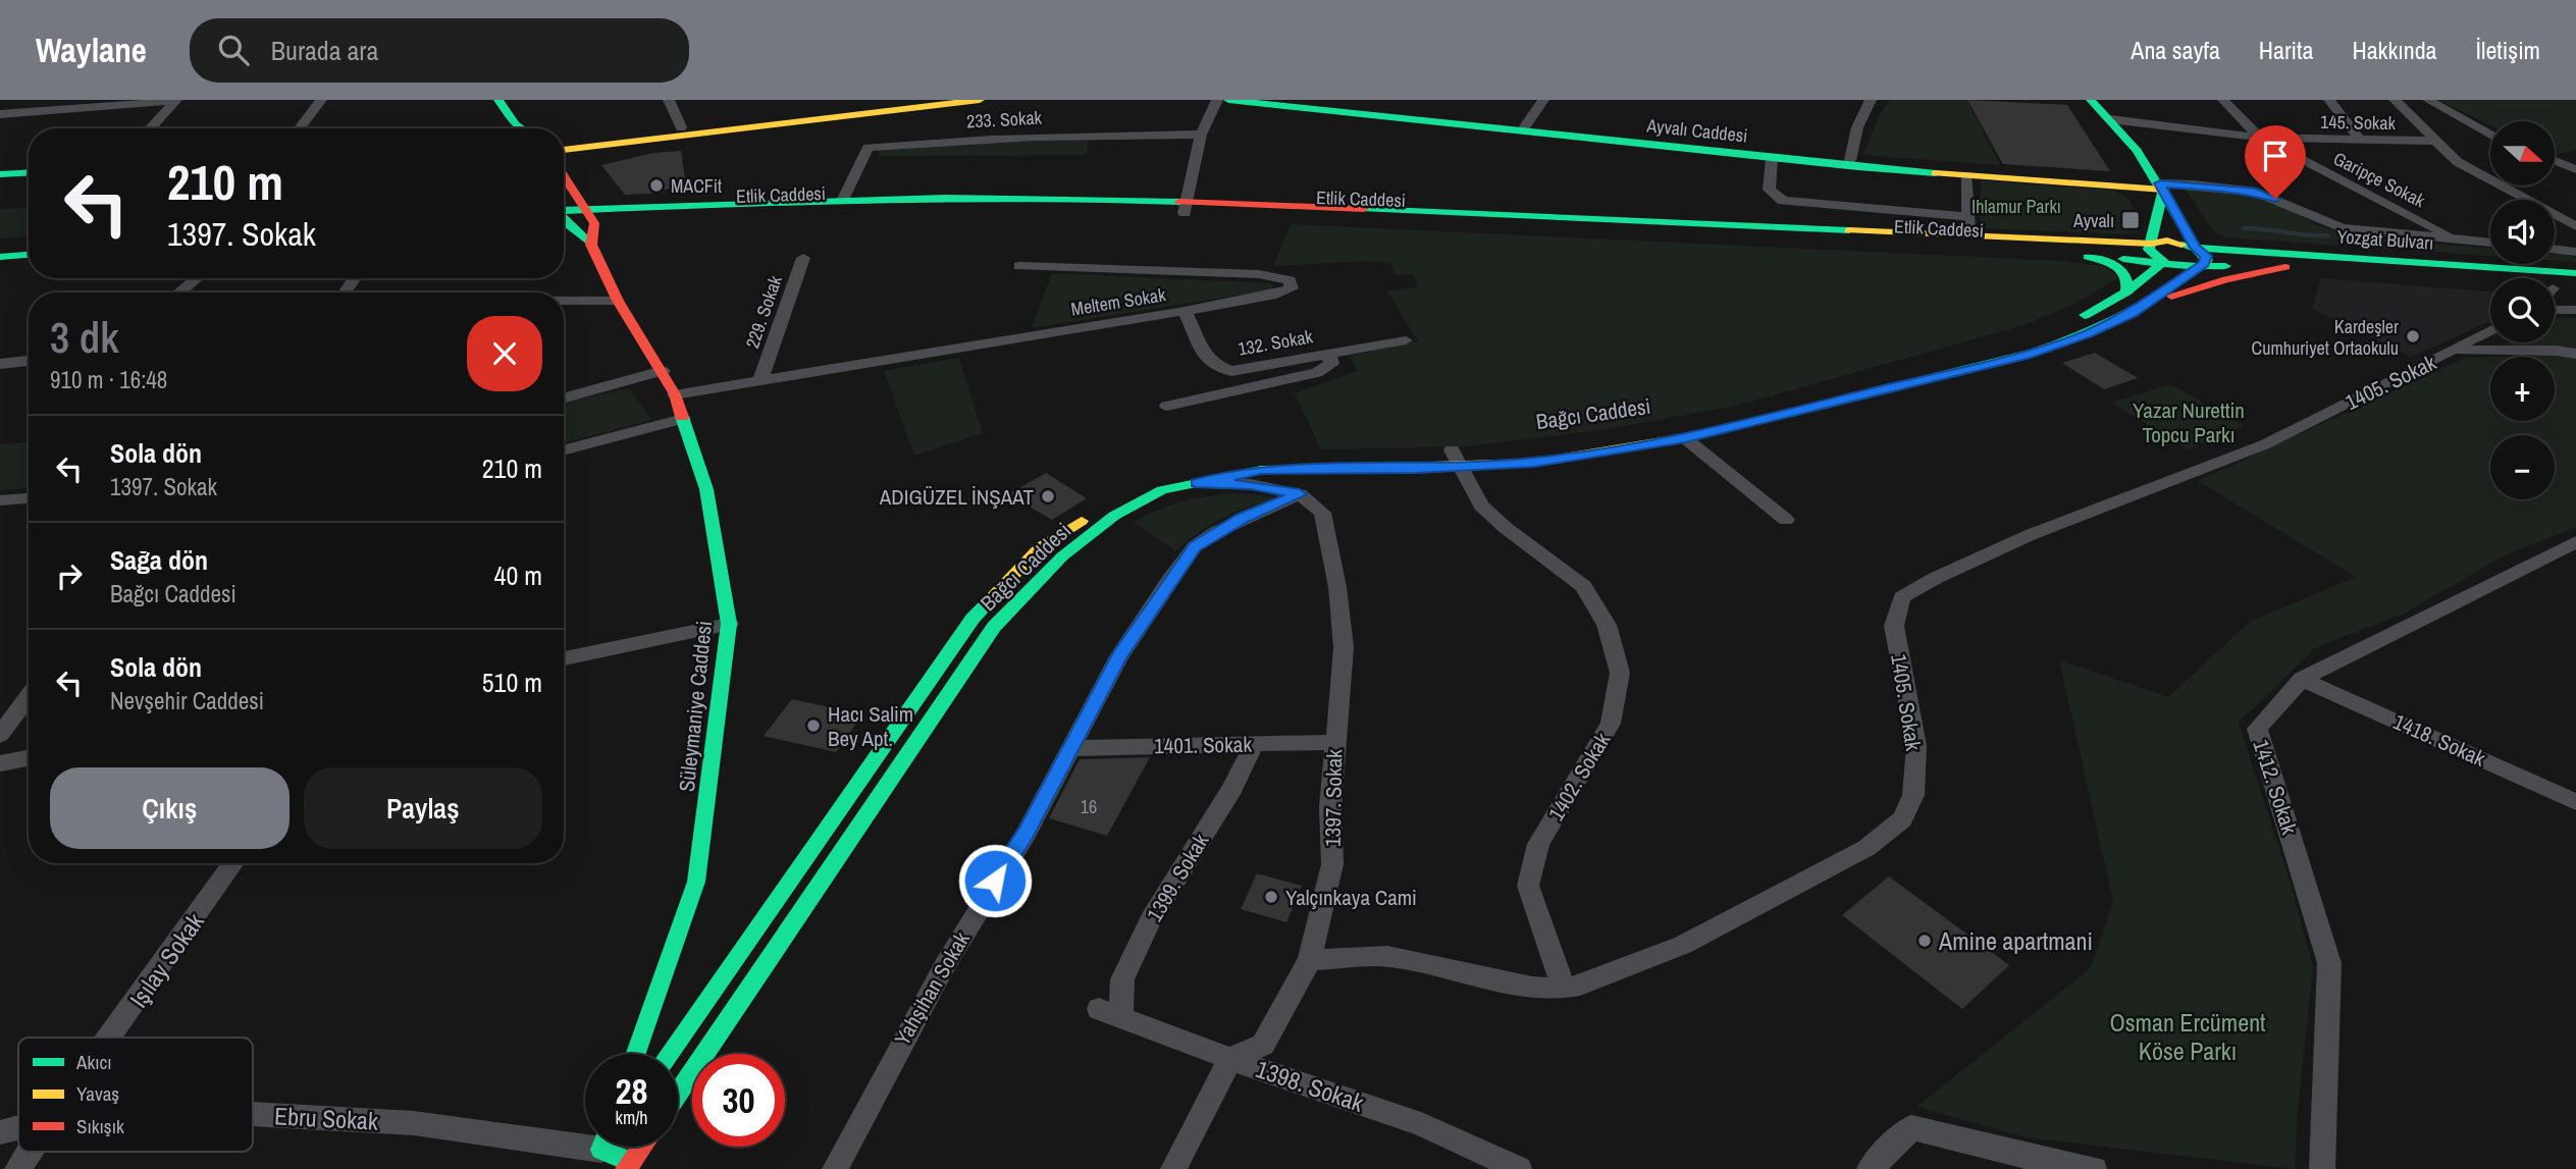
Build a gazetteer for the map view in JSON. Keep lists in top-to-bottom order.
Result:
{
  "streets": {
    "main road": [
      "Ayvalı Caddesi",
      "Etlik Caddesi",
      "Yozgat Bulvarı",
      "Bağcı Caddesi",
      "Süleymaniye Caddesi"
    ],
    "street": [
      "233. Sokak",
      "145. Sokak",
      "Garipçe Sokak",
      "Meltem Sokak",
      "229. Sokak",
      "132. Sokak",
      "1405. Sokak",
      "1418. Sokak",
      "1401. Sokak",
      "1402. Sokak",
      "1412. Sokak",
      "1397. Sokak",
      "1399. Sokak",
      "Işılay Sokak",
      "Yahşihan Sokak",
      "1398. Sokak",
      "Ebru Sokak"
    ]
  },
  "crossings": [
    ["233. Sokak", "Etlik Caddesi"],
    ["145. Sokak", "Garipçe Sokak"],
    ["Etlik Caddesi", "Yozgat Bulvarı"],
    ["Yozgat Bulvarı", "Bağcı Caddesi"],
    ["Meltem Sokak", "229. Sokak"],
    ["Meltem Sokak", "132. Sokak"],
    ["Meltem Sokak", "Süleymaniye Caddesi"],
    ["1405. Sokak", "1402. Sokak"],
    ["1405. Sokak", "1397. Sokak"],
    ["Bağcı Caddesi", "1402. Sokak"],
    ["1418. Sokak", "1412. Sokak"],
    ["1401. Sokak", "1397. Sokak"],
    ["1401. Sokak", "1399. Sokak"],
    ["1401. Sokak", "Yahşihan Sokak"],
    ["1397. Sokak", "Yahşihan Sokak"],
    ["1397. Sokak", "1398. Sokak"],
    ["1399. Sokak", "1398. Sokak"]
  ],
  "parks": ["Ihlamur Parkı", "Yazar Nurettin Topcu Parkı", "Osman Ercüment Köse Parkı"],
  "places": {
    "other": [
      "MACFit",
      "Kardeşler Cumhuriyet Ortaokulu",
      "ADIGÜZEL İNŞAAT",
      "Hacı Salim Bey Apt.",
      "Yalçınkaya Cami",
      "Amine apartmani"
    ],
    "transit": ["Ayvalı"]
  },
  "house_numbers": ["16"],
  "legend": ["Akıcı", "Yavaş", "Sıkışık"],
  "north": "right",
  "page": {
    "header": "Waylane",
    "search": "Burada ara",
    "nav": [
      "Ana sayfa",
      "Harita",
      "Hakkında",
      "İletişim"
    ],
    "map_buttons": ["+", "−"],
    "turn": ["210 m", "1397. Sokak"],
    "heading": ["3 dk", "910 m · 16:48"],
    "list": [
      {
        "name": "Sola dön",
        "note": "1397. Sokak",
        "value": "210 m"
      },
      {
        "name": "Sağa dön",
        "note": "Bağcı Caddesi",
        "value": "40 m"
      },
      {
        "name": "Sola dön",
        "note": "Nevşehir Caddesi",
        "value": "510 m"
      }
    ],
    "buttons": ["Çıkış", "Paylaş"],
    "speed": "28 km/h",
    "limit": "30"
  }
}
